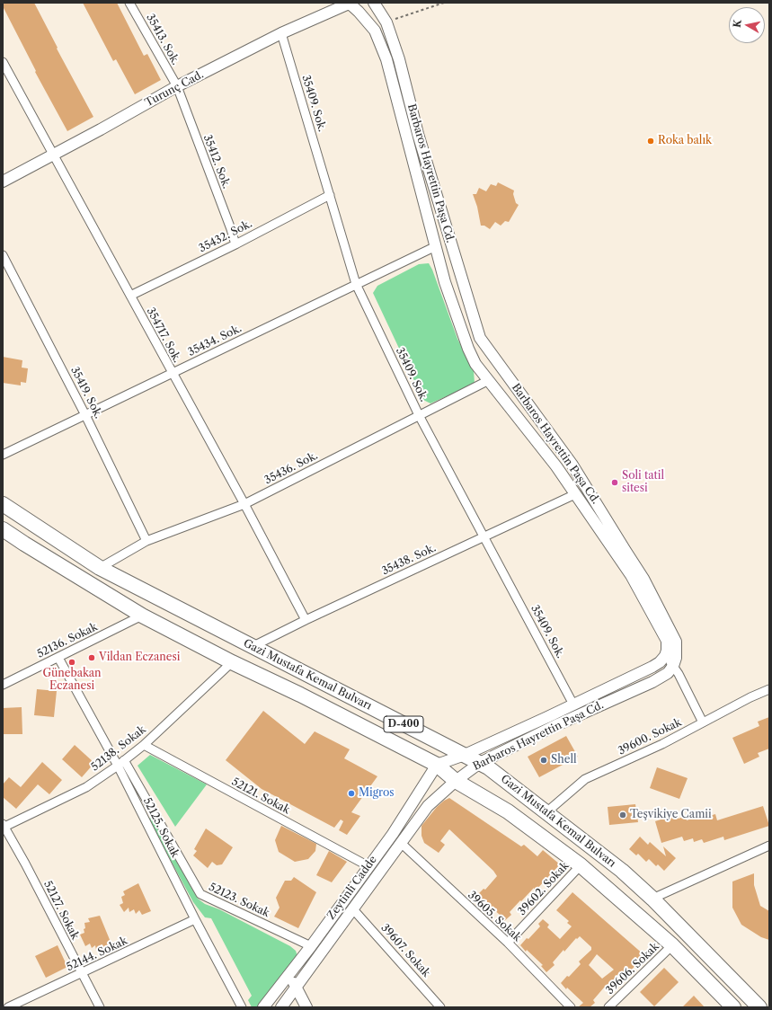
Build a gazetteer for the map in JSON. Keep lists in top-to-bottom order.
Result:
{
  "streets": {
    "highway": ["Gazi Mustafa Kemal Bulvarı", "D-400"],
    "street": [
      "35413. Sok.",
      "Turunç Cad.",
      "35409. Sok.",
      "35412. Sok.",
      "Barbaros Hayrettin Paşa Cd.",
      "35432. Sok.",
      "354717. Sok.",
      "35434. Sok.",
      "35419. Sok.",
      "35436. Sok.",
      "35438. Sok.",
      "52136. Sokak",
      "39600. Sokak",
      "52138. Sokak",
      "52121. Sokak",
      "52125. Sokak",
      "Zeytinli Cadde",
      "39602. Sokak",
      "52123. Sokak",
      "52127. Sokak",
      "39605. Sokak",
      "39607. Sokak",
      "52144. Sokak",
      "39606. Sokak"
    ]
  },
  "crossings": [
    ["35413. Sok.", "Turunç Cad."],
    ["35413. Sok.", "35412. Sok."],
    ["Turunç Cad.", "35409. Sok."],
    ["Turunç Cad.", "35412. Sok."],
    ["Turunç Cad.", "354717. Sok."],
    ["35409. Sok.", "35432. Sok."],
    ["35409. Sok.", "35434. Sok."],
    ["35409. Sok.", "35436. Sok."],
    ["35409. Sok.", "35438. Sok."],
    ["35412. Sok.", "35432. Sok."],
    ["Barbaros Hayrettin Paşa Cd.", "Gazi Mustafa Kemal Bulvarı"],
    ["Barbaros Hayrettin Paşa Cd.", "Zeytinli Cadde"],
    ["35432. Sok.", "354717. Sok."],
    ["354717. Sok.", "35434. Sok."],
    ["354717. Sok.", "35436. Sok."],
    ["354717. Sok.", "35438. Sok."],
    ["35434. Sok.", "35419. Sok."],
    ["35419. Sok.", "35436. Sok."],
    ["35436. Sok.", "Gazi Mustafa Kemal Bulvarı"],
    ["35438. Sok.", "Gazi Mustafa Kemal Bulvarı"],
    ["52136. Sokak", "Gazi Mustafa Kemal Bulvarı"],
    ["52136. Sokak", "52125. Sokak"],
    ["Gazi Mustafa Kemal Bulvarı", "39600. Sokak"],
    ["Gazi Mustafa Kemal Bulvarı", "52138. Sokak"],
    ["Gazi Mustafa Kemal Bulvarı", "Zeytinli Cadde"],
    ["Gazi Mustafa Kemal Bulvarı", "39602. Sokak"],
    ["Gazi Mustafa Kemal Bulvarı", "39606. Sokak"],
    ["52138. Sokak", "52121. Sokak"],
    ["52138. Sokak", "52125. Sokak"],
    ["52138. Sokak", "52123. Sokak"],
    ["52138. Sokak", "52127. Sokak"],
    ["52121. Sokak", "Zeytinli Cadde"],
    ["52125. Sokak", "52123. Sokak"],
    ["52125. Sokak", "52144. Sokak"],
    ["Zeytinli Cadde", "52123. Sokak"],
    ["Zeytinli Cadde", "39605. Sokak"],
    ["Zeytinli Cadde", "39607. Sokak"],
    ["39602. Sokak", "39605. Sokak"],
    ["52127. Sokak", "52144. Sokak"]
  ],
  "places": [
    "Roka balık",
    "Soli tatil sitesi",
    "Vildan Eczanesi",
    "Günebakan Eczanesi",
    "Shell",
    "Migros",
    "Teşvikiye Camii"
  ],
  "north": "left"
}
